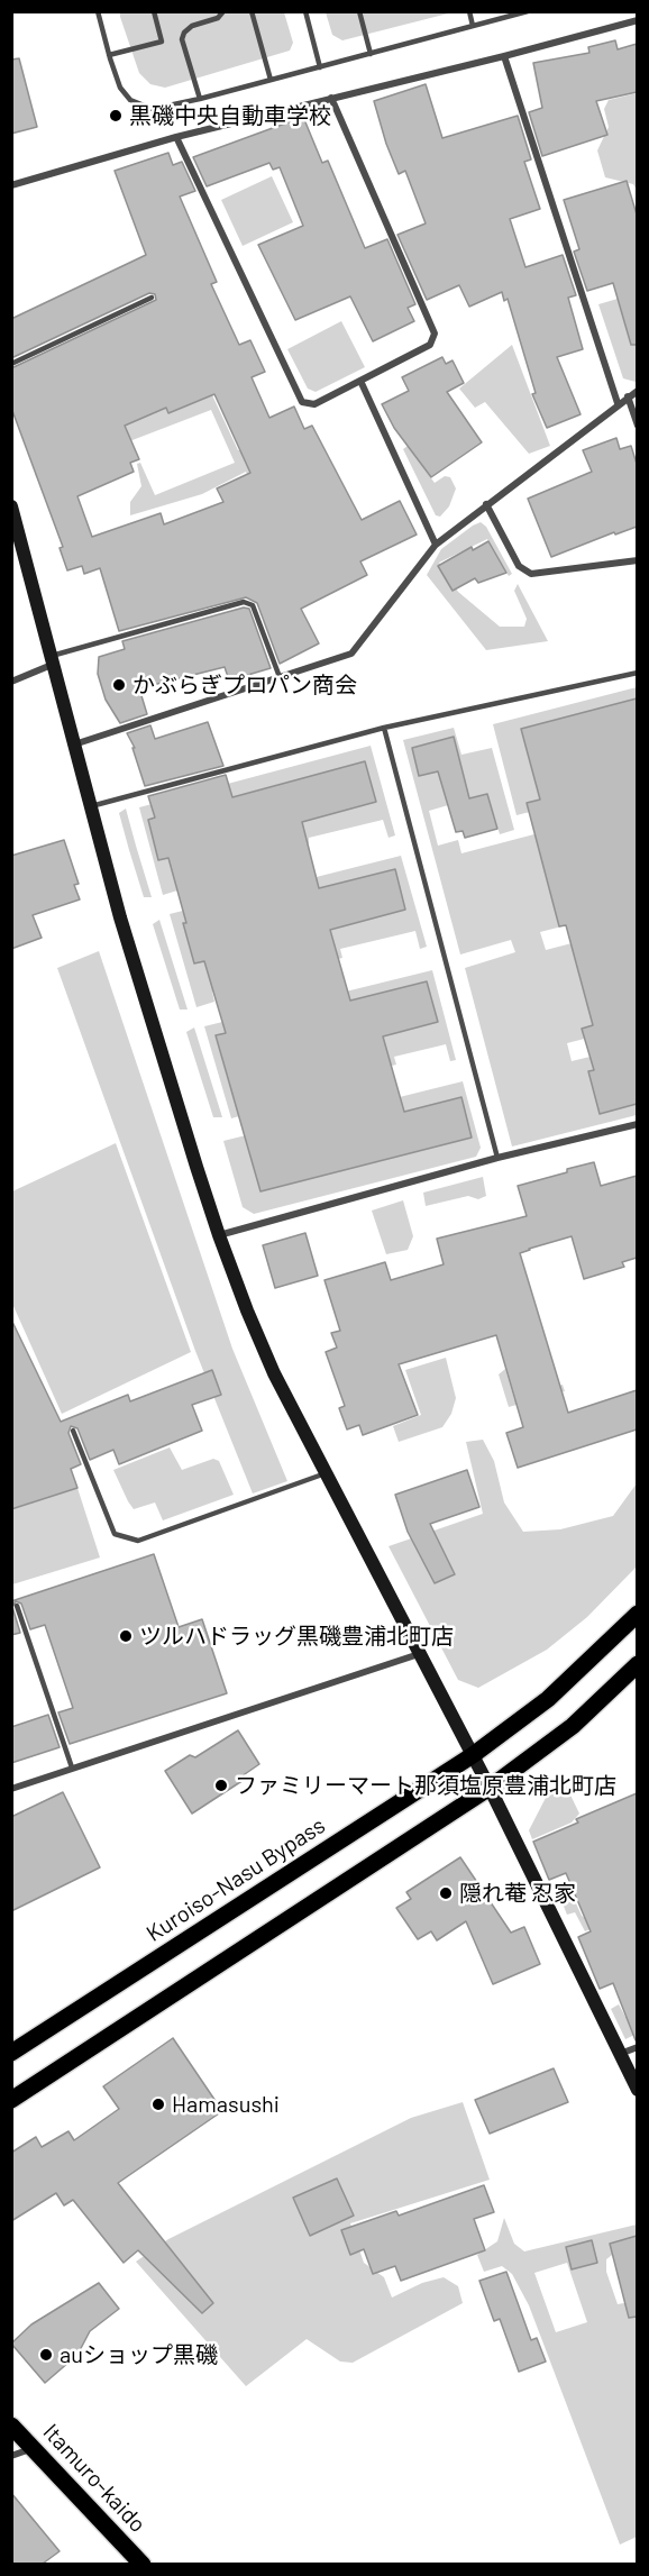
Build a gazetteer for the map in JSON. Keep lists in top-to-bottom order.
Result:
{
  "streets": {
    "main road": ["Kuroiso-Nasu Bypass", "Itamuro-kaido"]
  },
  "places": [
    "黒磯中央自動車学校",
    "かぶらぎプロパン商会",
    "ツルハドラッグ黒磯豊浦北町店",
    "ファミリーマート那須塩原豊浦北町店",
    "隠れ菴 忍家",
    "Hamasushi",
    "auショップ黒磯"
  ]
}
